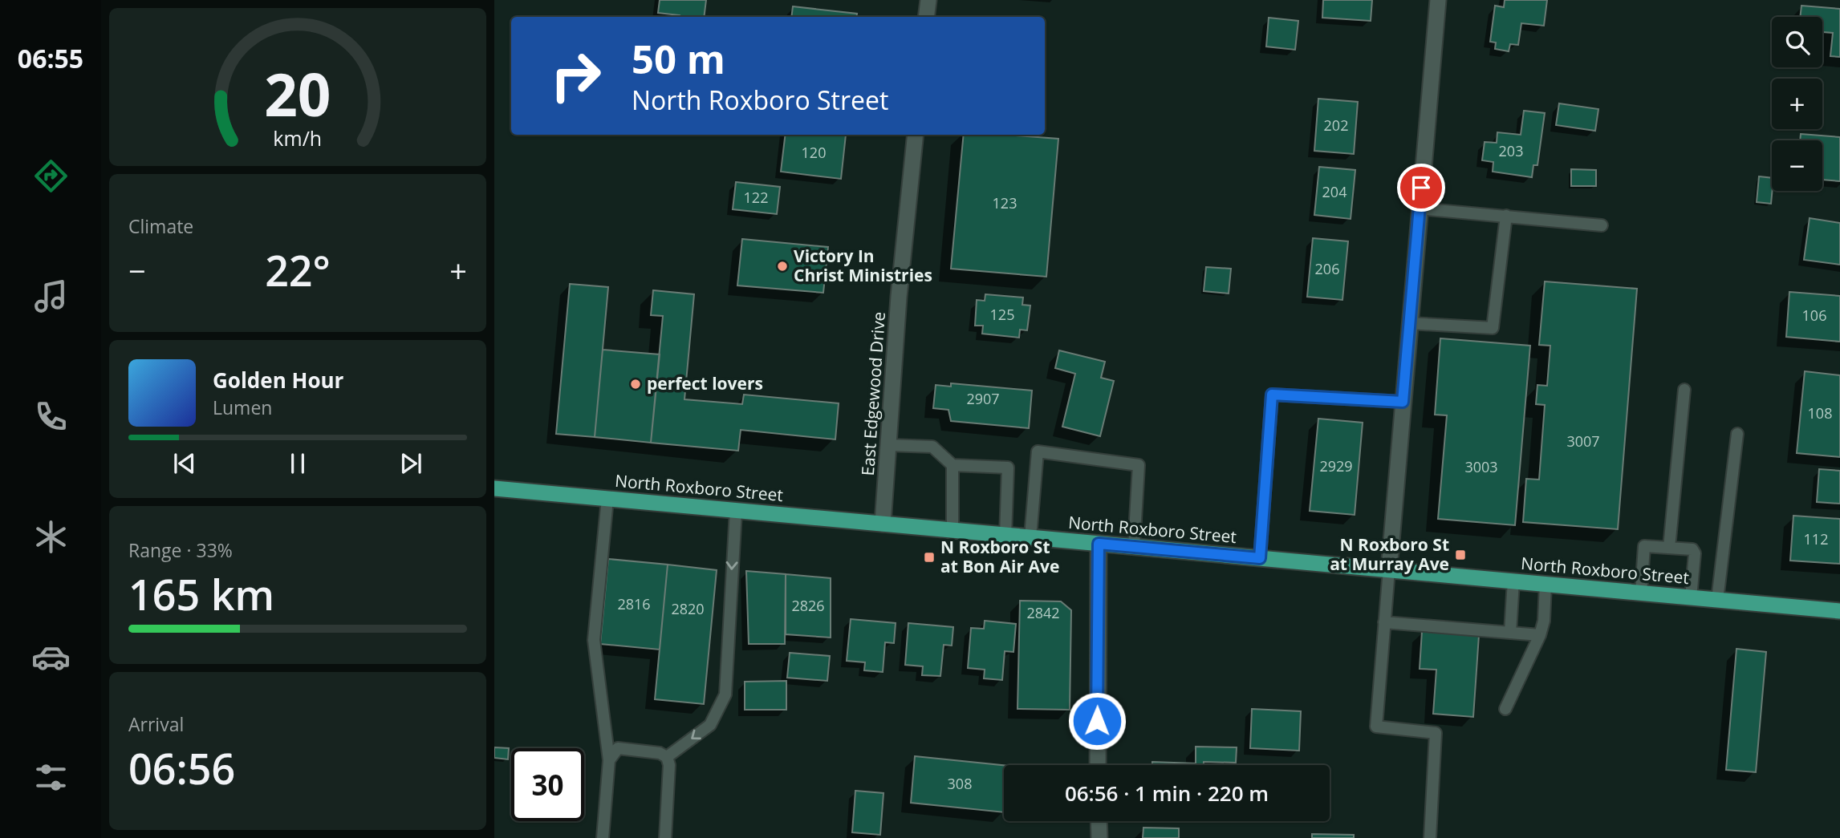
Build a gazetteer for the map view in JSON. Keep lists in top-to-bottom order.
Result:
{
  "streets": {
    "main road": ["North Roxboro Street"],
    "street": ["East Edgewood Drive"]
  },
  "crossings": [
    ["East Edgewood Drive", "North Roxboro Street"]
  ],
  "places": {
    "other": ["Victory In Christ Ministries", "perfect lovers"],
    "transit": ["N Roxboro St at Murray Ave", "N Roxboro St at Bon Air Ave"]
  },
  "house_numbers": [
    "202",
    "203",
    "120",
    "204",
    "122",
    "123",
    "206",
    "125",
    "106",
    "2907",
    "108",
    "3007",
    "2929",
    "3003",
    "112",
    "2816",
    "2826",
    "2820",
    "2842",
    "308"
  ],
  "page": {
    "tabs": "06:55",
    "map_buttons": ["+", "−"],
    "turn": ["50 m", "North Roxboro Street"],
    "tile": [
      "Climate",
      ["Range · 33%", "165 km"],
      ["Arrival", "06:56"]
    ],
    "heat": ["−", "22°", "+"],
    "song": ["Golden Hour", "Lumen"],
    "limit": "30",
    "trip": "06:56 · 1 min · 220 m",
    "gauge": ["20", "km/h"]
  }
}
